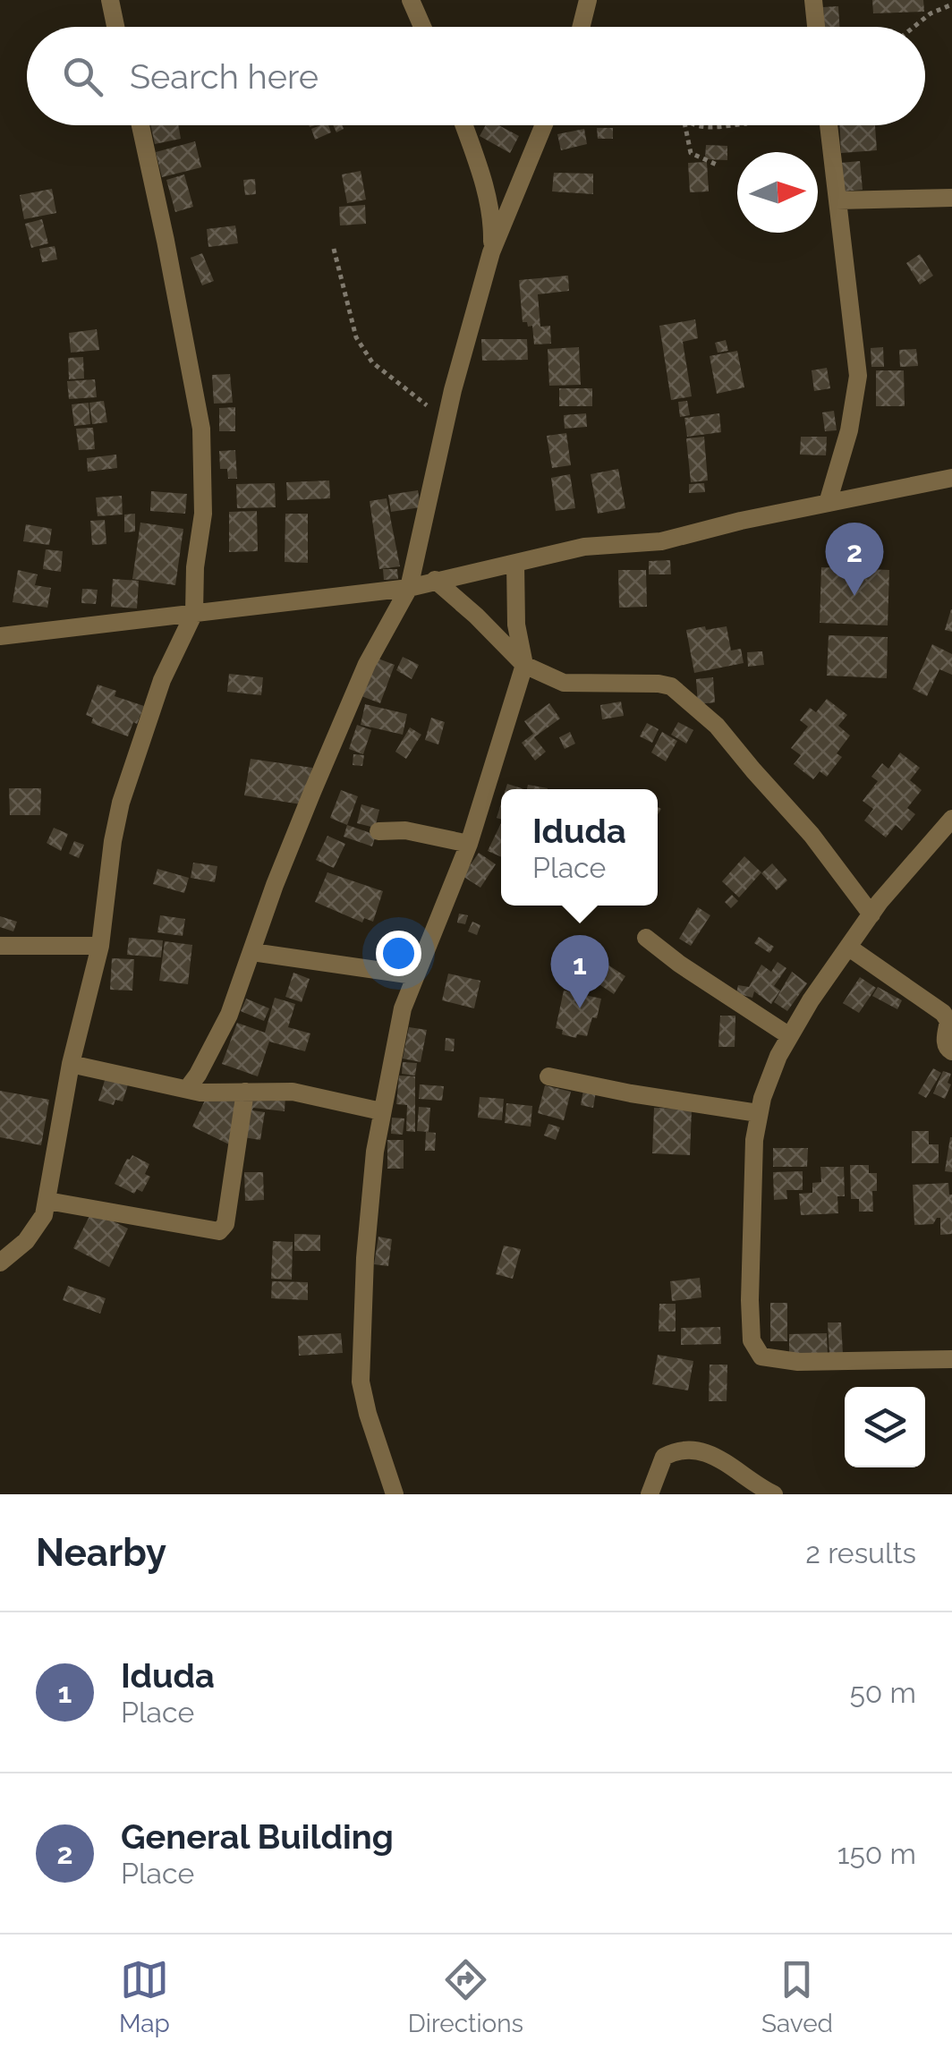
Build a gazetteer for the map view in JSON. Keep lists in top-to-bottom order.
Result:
{
  "north": "right",
  "page": {
    "search": "Search here",
    "pins": ["2", "1"],
    "popup": ["Iduda", "Place"],
    "heading": ["Nearby", "2 results"],
    "list": [
      {
        "mark": "1",
        "name": "Iduda",
        "note": "Place",
        "value": "50 m"
      },
      {
        "mark": "2",
        "name": "General Building",
        "note": "Place",
        "value": "150 m"
      }
    ],
    "nav": ["Map", "Directions", "Saved"]
  }
}
